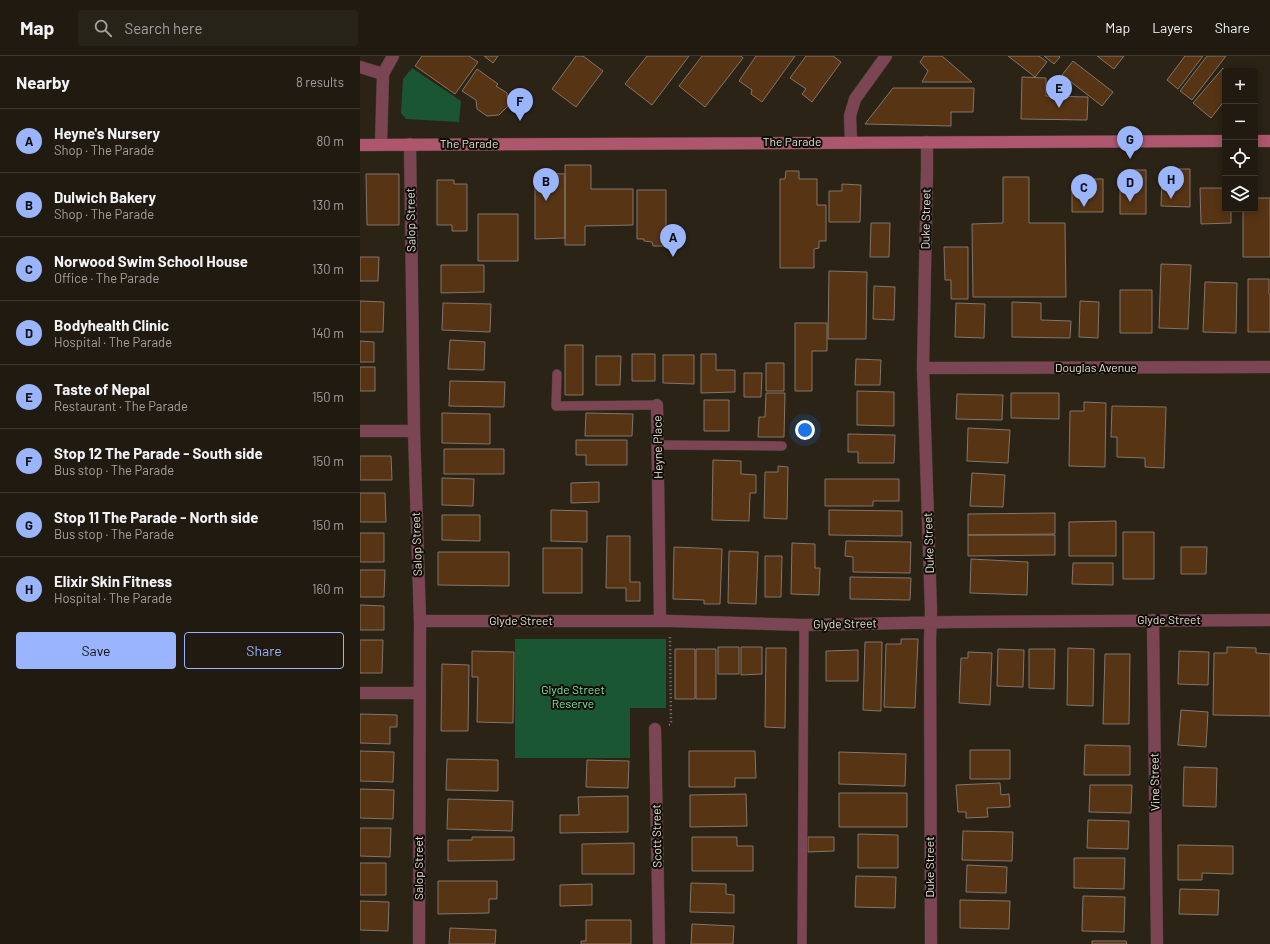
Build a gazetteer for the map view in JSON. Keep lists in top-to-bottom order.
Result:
{
  "streets": {
    "main road": ["The Parade"],
    "street": [
      "Duke Street",
      "Salop Street",
      "Douglas Avenue",
      "Heyne Place",
      "Glyde Street",
      "Vine Street",
      "Scott Street"
    ]
  },
  "crossings": [
    ["The Parade", "Duke Street"],
    ["The Parade", "Salop Street"],
    ["Duke Street", "Douglas Avenue"],
    ["Duke Street", "Glyde Street"],
    ["Salop Street", "Glyde Street"],
    ["Heyne Place", "Glyde Street"],
    ["Glyde Street", "Vine Street"]
  ],
  "parks": ["Glyde Street Reserve"],
  "page": {
    "header": "Map",
    "search": "Search here",
    "nav": ["Map", "Layers", "Share"],
    "heading": ["Nearby", "8 results"],
    "map_buttons": ["+", "−"],
    "pins": [
      "E",
      "F",
      "G",
      "H",
      "B",
      "D",
      "C",
      "A"
    ],
    "list": [
      {
        "mark": "A",
        "name": "Heyne's Nursery",
        "note": "Shop · The Parade",
        "value": "80 m"
      },
      {
        "mark": "B",
        "name": "Dulwich Bakery",
        "note": "Shop · The Parade",
        "value": "130 m"
      },
      {
        "mark": "C",
        "name": "Norwood Swim School House",
        "note": "Office · The Parade",
        "value": "130 m"
      },
      {
        "mark": "D",
        "name": "Bodyhealth Clinic",
        "note": "Hospital · The Parade",
        "value": "140 m"
      },
      {
        "mark": "E",
        "name": "Taste of Nepal",
        "note": "Restaurant · The Parade",
        "value": "150 m"
      },
      {
        "mark": "F",
        "name": "Stop 12 The Parade - South side",
        "note": "Bus stop · The Parade",
        "value": "150 m"
      },
      {
        "mark": "G",
        "name": "Stop 11 The Parade - North side",
        "note": "Bus stop · The Parade",
        "value": "150 m"
      },
      {
        "mark": "H",
        "name": "Elixir Skin Fitness",
        "note": "Hospital · The Parade",
        "value": "160 m"
      }
    ],
    "buttons": ["Save", "Share"]
  }
}
